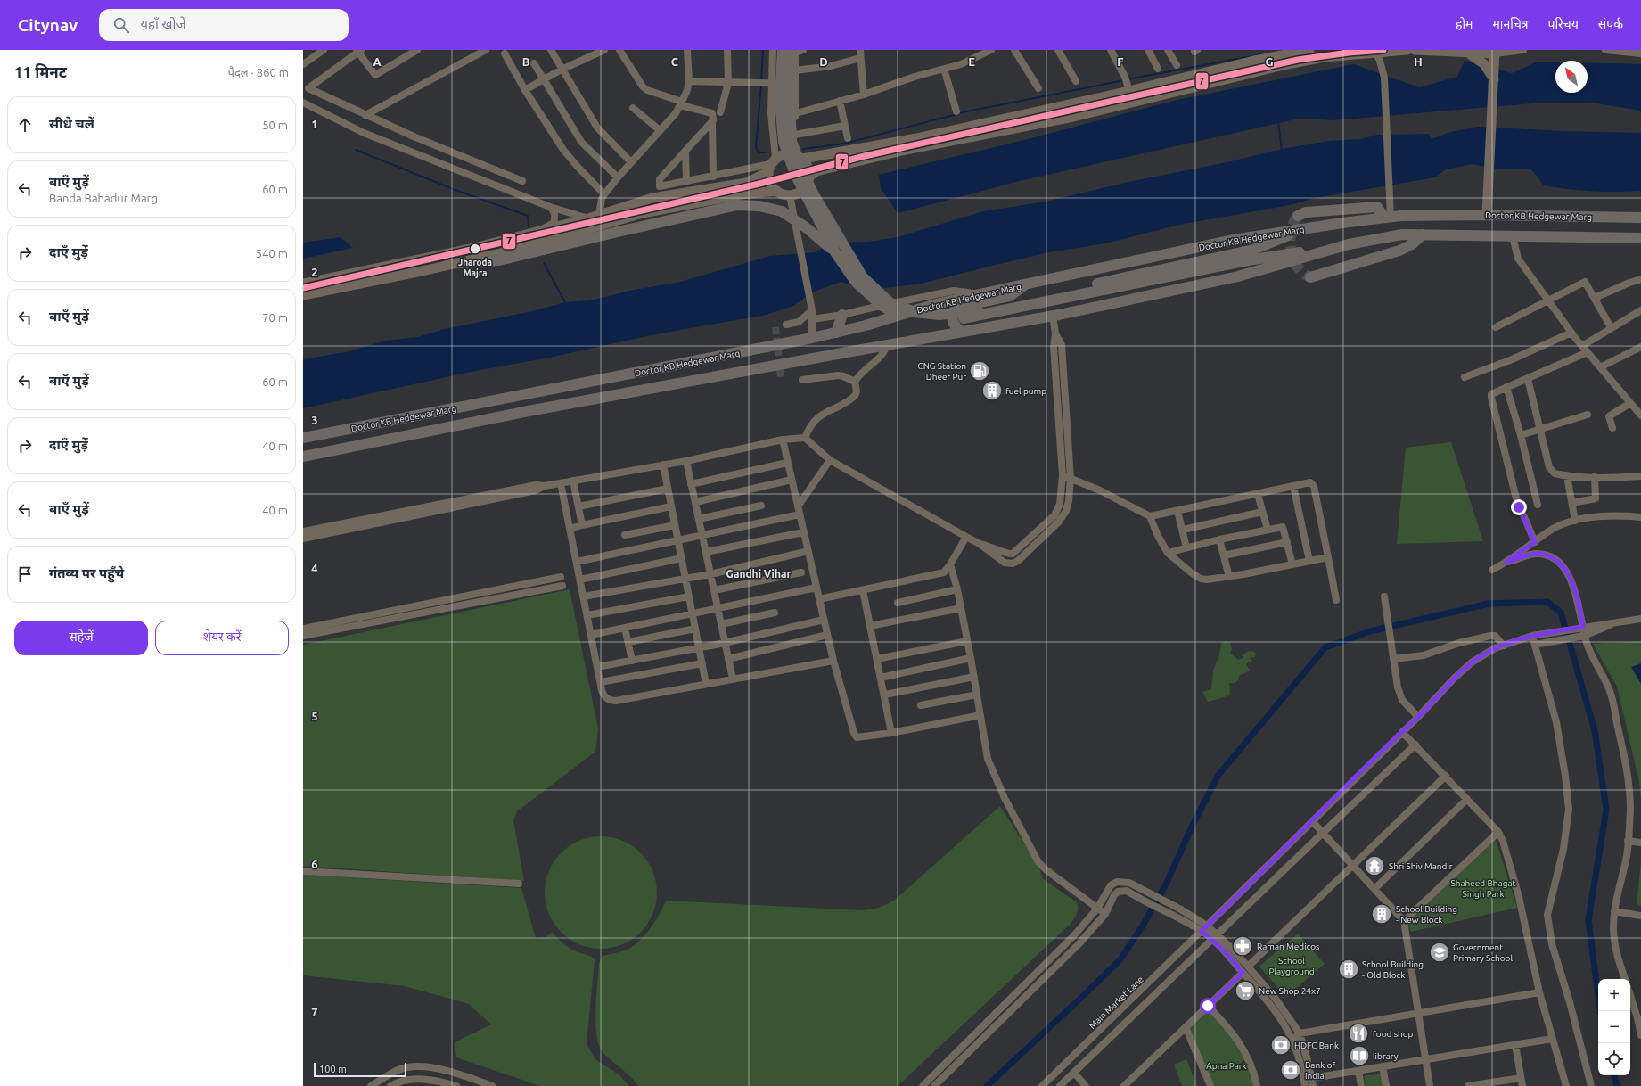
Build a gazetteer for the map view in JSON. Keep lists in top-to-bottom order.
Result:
{
  "streets": {
    "highway": ["Doctor KB Hedgewar Marg"],
    "street": ["Main Market Lane"]
  },
  "districts": ["Gandhi Vihar"],
  "parks": ["Shaheed Bhagat Singh Park", "School Playground", "Apna Park"],
  "places": {
    "other": ["Jharoda Majra"],
    "fuel station": ["CNG Station Dheer Pur"],
    "building": ["fuel pump", "School Building - New Block", "School Building - Old Block"],
    "temple": ["Shri Shiv Mandir"],
    "pharmacy": ["Raman Medicos"],
    "school or university": ["Government Primary School"],
    "supermarket": ["New Shop 24x7"],
    "restaurant": ["food shop"],
    "bank": ["HDFC Bank", "Bank of India"],
    "library": ["library"]
  },
  "lines": ["transit line 7"],
  "scale_bar": "100 m",
  "north": "top left",
  "page": {
    "header": "Citynav",
    "search": "यहाँ खोजें",
    "nav": [
      "होम",
      "मानचित्र",
      "परिचय",
      "संपर्क"
    ],
    "heading": ["11 मिनट", "पैदल · 860 m"],
    "list": [
      ["सीधे चलें", "50 m"],
      ["बाएँ मुड़ें", "Banda Bahadur Marg", "60 m"],
      ["दाएँ मुड़ें", "540 m"],
      ["बाएँ मुड़ें", "70 m"],
      ["बाएँ मुड़ें", "60 m"],
      ["दाएँ मुड़ें", "40 m"],
      ["बाएँ मुड़ें", "40 m"],
      "गंतव्य पर पहुँचे"
    ],
    "buttons": ["सहेजें", "शेयर करें"],
    "map_buttons": ["+", "−"],
    "scale": "100 m"
  },
  "grid": {
    "columns": [
      "A",
      "B",
      "C",
      "D",
      "E",
      "F",
      "G",
      "H"
    ],
    "rows": [
      "1",
      "2",
      "3",
      "4",
      "5",
      "6",
      "7"
    ]
  }
}
